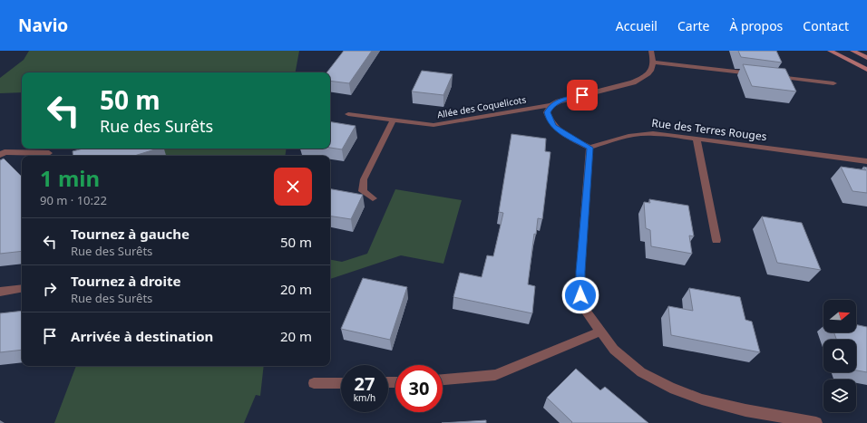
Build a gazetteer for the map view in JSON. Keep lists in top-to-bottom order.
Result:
{
  "streets": {
    "street": ["Allée des Coquelicots", "Rue des Terres Rouges"]
  },
  "north": "right",
  "page": {
    "header": "Navio",
    "nav": [
      "Accueil",
      "Carte",
      "À propos",
      "Contact"
    ],
    "turn": ["50 m", "Rue des Surêts"],
    "heading": ["1 min", "90 m · 10:22"],
    "list": [
      {
        "name": "Tournez à gauche",
        "note": "Rue des Surêts",
        "value": "50 m"
      },
      {
        "name": "Tournez à droite",
        "note": "Rue des Surêts",
        "value": "20 m"
      },
      {
        "name": "Arrivée à destination",
        "value": "20 m"
      }
    ],
    "speed": "27 km/h",
    "limit": "30"
  }
}
